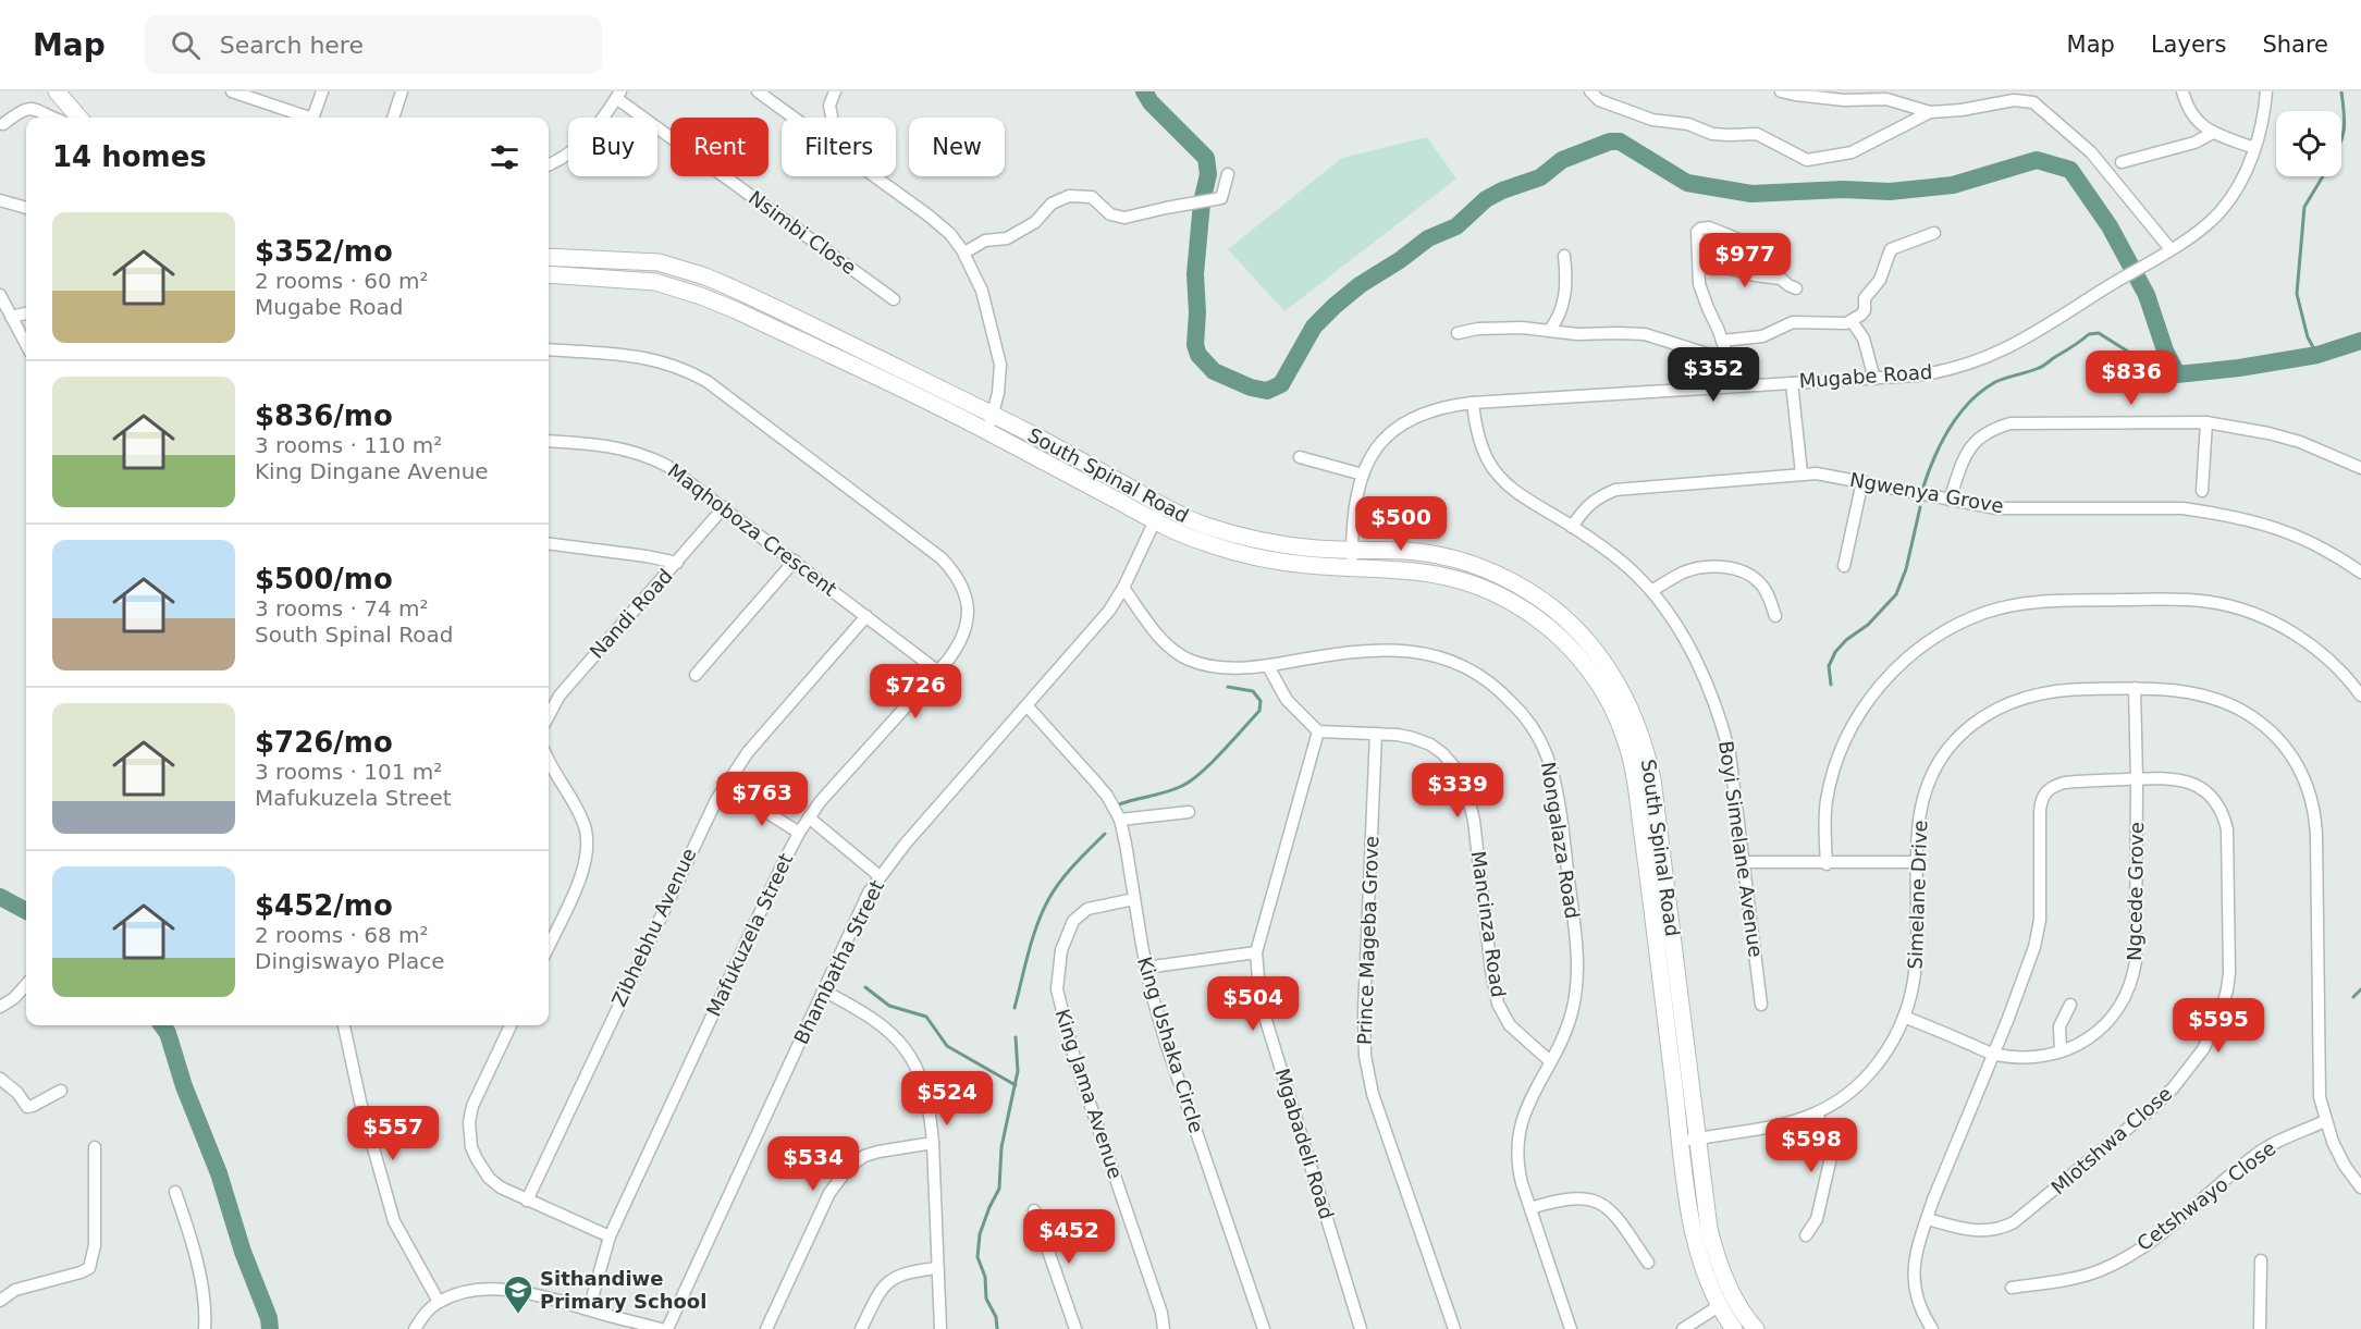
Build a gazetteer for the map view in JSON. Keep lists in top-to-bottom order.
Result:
{
  "streets": {
    "street": [
      "Nsimbi Close",
      "Mugabe Road",
      "South Spinal Road",
      "Ngwenya Grove",
      "Maqhoboza Crescent",
      "Nandi Road",
      "Nongalaza Road",
      "Boyi Simelane Avenue",
      "Ngcede Grove",
      "Simelane Drive",
      "Mancinza Road",
      "Zibhebhu Avenue",
      "Mafukuzela Street",
      "Prince Mageba Grove",
      "Bhambatha Street",
      "King Ushaka Circle",
      "King Jama Avenue",
      "Mlotshwa Close",
      "Mgabadeli Road",
      "Cetshwayo Close"
    ]
  },
  "crossings": [
    ["Mugabe Road", "South Spinal Road"],
    ["Mugabe Road", "Boyi Simelane Avenue"],
    ["South Spinal Road", "Simelane Drive"],
    ["South Spinal Road", "Bhambatha Street"],
    ["Ngwenya Grove", "Boyi Simelane Avenue"],
    ["Maqhoboza Crescent", "Nandi Road"],
    ["Maqhoboza Crescent", "Zibhebhu Avenue"],
    ["Maqhoboza Crescent", "Mafukuzela Street"],
    ["Nongalaza Road", "Mancinza Road"],
    ["Nongalaza Road", "Bhambatha Street"],
    ["Ngcede Grove", "Simelane Drive"],
    ["Ngcede Grove", "Mlotshwa Close"],
    ["Simelane Drive", "Cetshwayo Close"],
    ["Mancinza Road", "Prince Mageba Grove"],
    ["Mancinza Road", "Mgabadeli Road"],
    ["Bhambatha Street", "King Ushaka Circle"],
    ["King Ushaka Circle", "King Jama Avenue"]
  ],
  "places": {
    "school or university": ["Sithandiwe Primary School"]
  },
  "page": {
    "header": "Map",
    "search": "Search here",
    "nav": ["Map", "Layers", "Share"],
    "chip": [
      "Buy",
      "Rent",
      "Filters",
      "New"
    ],
    "heading": "14 homes",
    "list": [
      {
        "name": "$352/mo",
        "note": "2 rooms · 60 m² · Mugabe Road"
      },
      {
        "name": "$836/mo",
        "note": "3 rooms · 110 m² · King Dingane Avenue"
      },
      {
        "name": "$500/mo",
        "note": "3 rooms · 74 m² · South Spinal Road"
      },
      {
        "name": "$726/mo",
        "note": "3 rooms · 101 m² · Mafukuzela Street"
      },
      {
        "name": "$452/mo",
        "note": "2 rooms · 68 m² · Dingiswayo Place"
      }
    ],
    "price": [
      "$977",
      "$352",
      "$836",
      "$500",
      "$726",
      "$339",
      "$763",
      "$504",
      "$595",
      "$524",
      "$557",
      "$598",
      "$534",
      "$452"
    ]
  }
}
